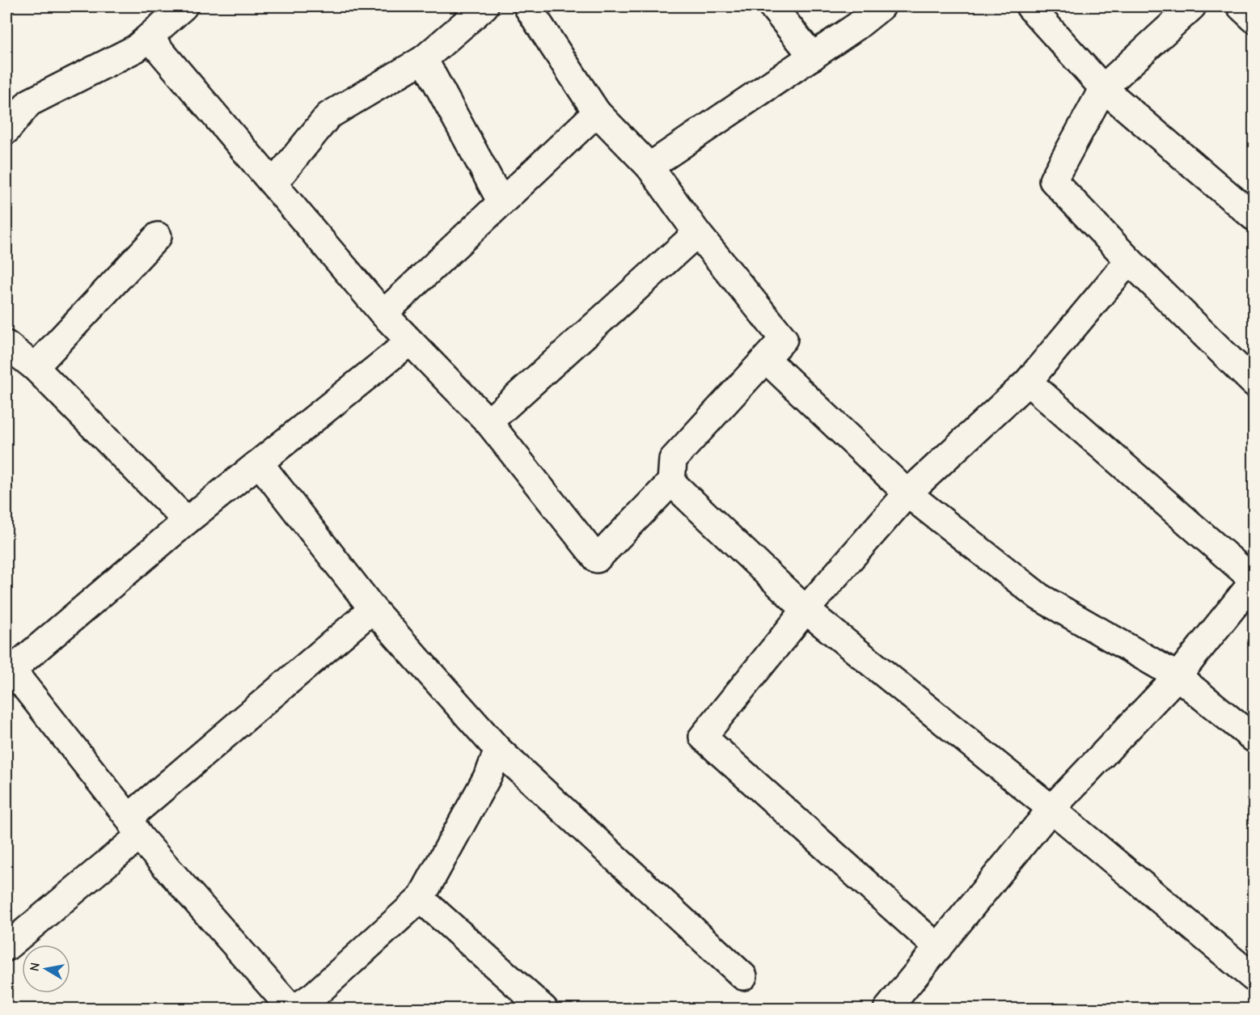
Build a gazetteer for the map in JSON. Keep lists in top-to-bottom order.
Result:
{
  "north": "left"
}
